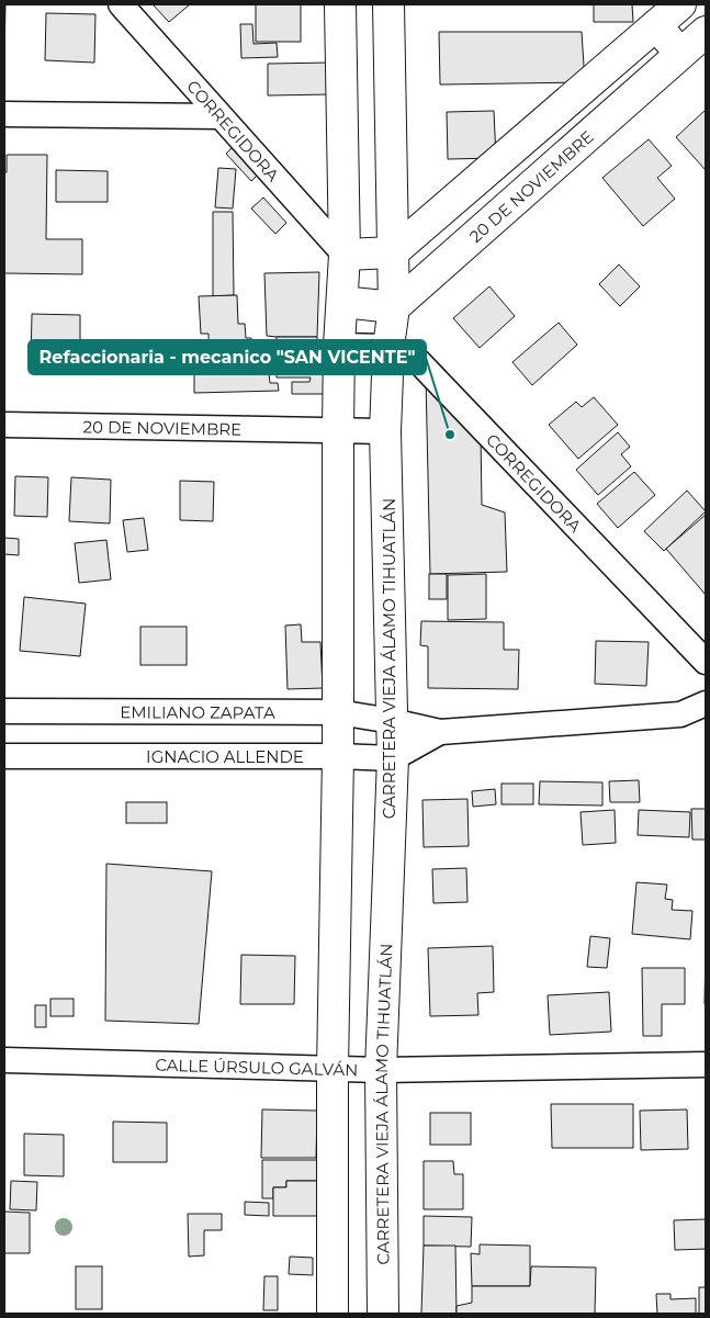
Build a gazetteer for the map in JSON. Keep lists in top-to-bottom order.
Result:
{
  "streets": {
    "main road": ["20 DE NOVIEMBRE", "CARRETERA VIEJA ÁLAMO TIHUATLÁN"],
    "street": [
      "CORREGIDORA",
      "EMILIANO ZAPATA",
      "IGNACIO ALLENDE",
      "CALLE ÚRSULO GALVÁN"
    ]
  },
  "crossings": [
    ["CORREGIDORA", "CARRETERA VIEJA ÁLAMO TIHUATLÁN"],
    ["20 DE NOVIEMBRE", "CARRETERA VIEJA ÁLAMO TIHUATLÁN"],
    ["CARRETERA VIEJA ÁLAMO TIHUATLÁN", "EMILIANO ZAPATA"],
    ["CARRETERA VIEJA ÁLAMO TIHUATLÁN", "IGNACIO ALLENDE"],
    ["CARRETERA VIEJA ÁLAMO TIHUATLÁN", "CALLE ÚRSULO GALVÁN"]
  ],
  "places": ["Refaccionaria - mecanico \"SAN VICENTE\""]
}
